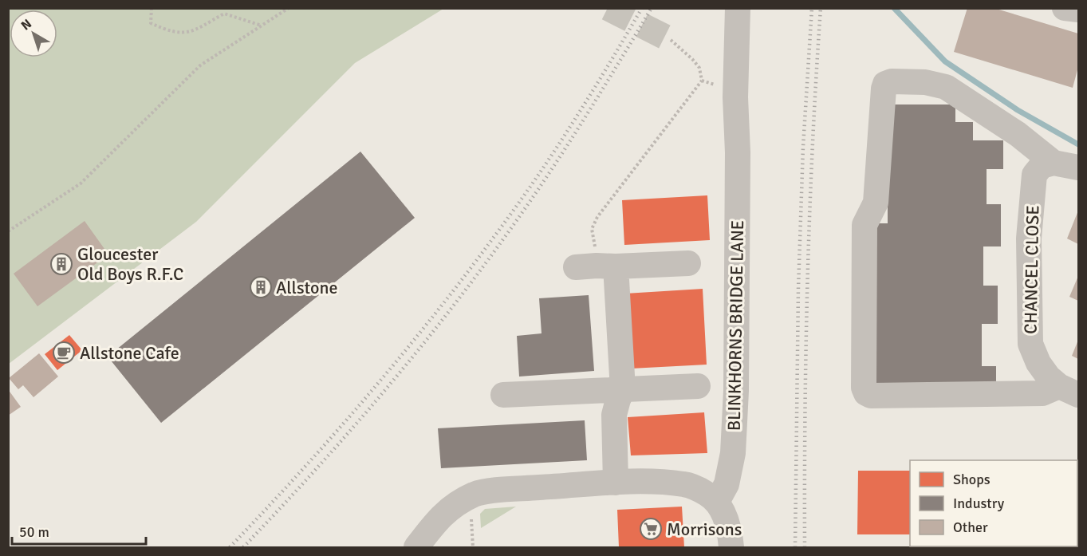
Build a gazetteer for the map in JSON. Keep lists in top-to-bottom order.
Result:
{
  "streets": {
    "lane": ["CHANCEL CLOSE", "BLINKHORNS BRIDGE LANE"]
  },
  "places": {
    "building": ["Gloucester Old Boys R.F.C", "Allstone"],
    "cafe": ["Allstone Cafe"],
    "supermarket": ["Morrisons"]
  },
  "legend": ["Shops", "Industry", "Other"],
  "scale_bar": "50 m",
  "north": "top left"
}
